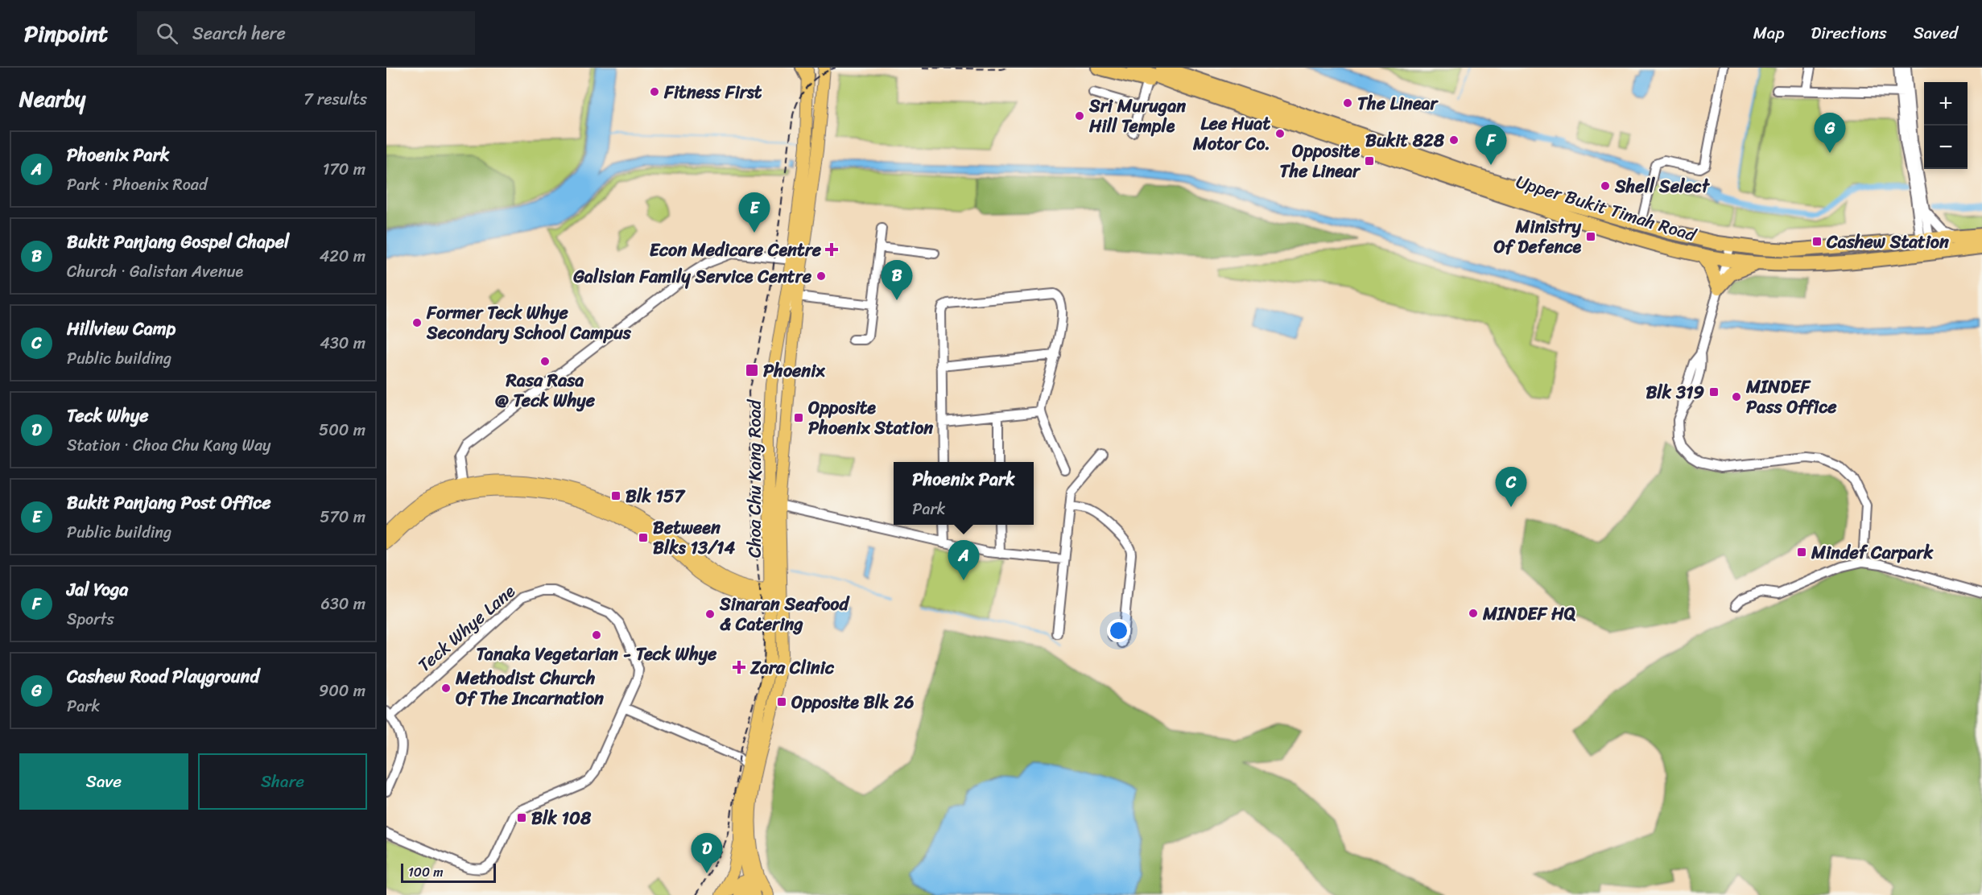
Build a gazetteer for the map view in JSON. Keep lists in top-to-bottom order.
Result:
{
  "streets": {
    "highway": ["Upper Bukit Timah Road"],
    "main road": ["Choa Chu Kang Road"],
    "street": ["Teck Whye Lane"]
  },
  "places": {
    "other": [
      "Fitness First",
      "The Linear",
      "Sri Murugan Hill Temple",
      "Lee Huat Motor Co.",
      "Bukit 828",
      "Shell Select",
      "Galisian Family Service Centre",
      "Former Teck Whye Secondary School Campus",
      "Rasa Rasa @ Teck Whye",
      "MINDEF Pass Office",
      "MINDEF HQ",
      "Sinaran Seafood & Catering",
      "Tanaka Vegetarian - Teck Whye",
      "Methodist Church Of The Incarnation"
    ],
    "transit": [
      "Opposite The Linear",
      "Ministry Of Defence",
      "Cashew Station",
      "Phoenix",
      "Blk 319",
      "Opposite Phoenix Station",
      "Blk 157",
      "Between Blks 13/14",
      "Mindef Carpark",
      "Opposite Blk 26",
      "Blk 108"
    ],
    "health": ["Econ Medicare Centre", "Zara Clinic"]
  },
  "scale_bar": "100 m",
  "page": {
    "header": "Pinpoint",
    "search": "Search here",
    "nav": ["Map", "Directions", "Saved"],
    "heading": ["Nearby", "7 results"],
    "map_buttons": ["+", "−"],
    "pins": [
      "G",
      "F",
      "E",
      "B",
      "C",
      "A",
      "D"
    ],
    "list": [
      {
        "mark": "A",
        "name": "Phoenix Park",
        "note": "Park · Phoenix Road",
        "value": "170 m"
      },
      {
        "mark": "B",
        "name": "Bukit Panjang Gospel Chapel",
        "note": "Church · Galistan Avenue",
        "value": "420 m"
      },
      {
        "mark": "C",
        "name": "Hillview Camp",
        "note": "Public building",
        "value": "430 m"
      },
      {
        "mark": "D",
        "name": "Teck Whye",
        "note": "Station · Choa Chu Kang Way",
        "value": "500 m"
      },
      {
        "mark": "E",
        "name": "Bukit Panjang Post Office",
        "note": "Public building",
        "value": "570 m"
      },
      {
        "mark": "F",
        "name": "Jal Yoga",
        "note": "Sports",
        "value": "630 m"
      },
      {
        "mark": "G",
        "name": "Cashew Road Playground",
        "note": "Park",
        "value": "900 m"
      }
    ],
    "popup": ["Phoenix Park", "Park"],
    "buttons": ["Save", "Share"],
    "scale": "100 m"
  }
}
